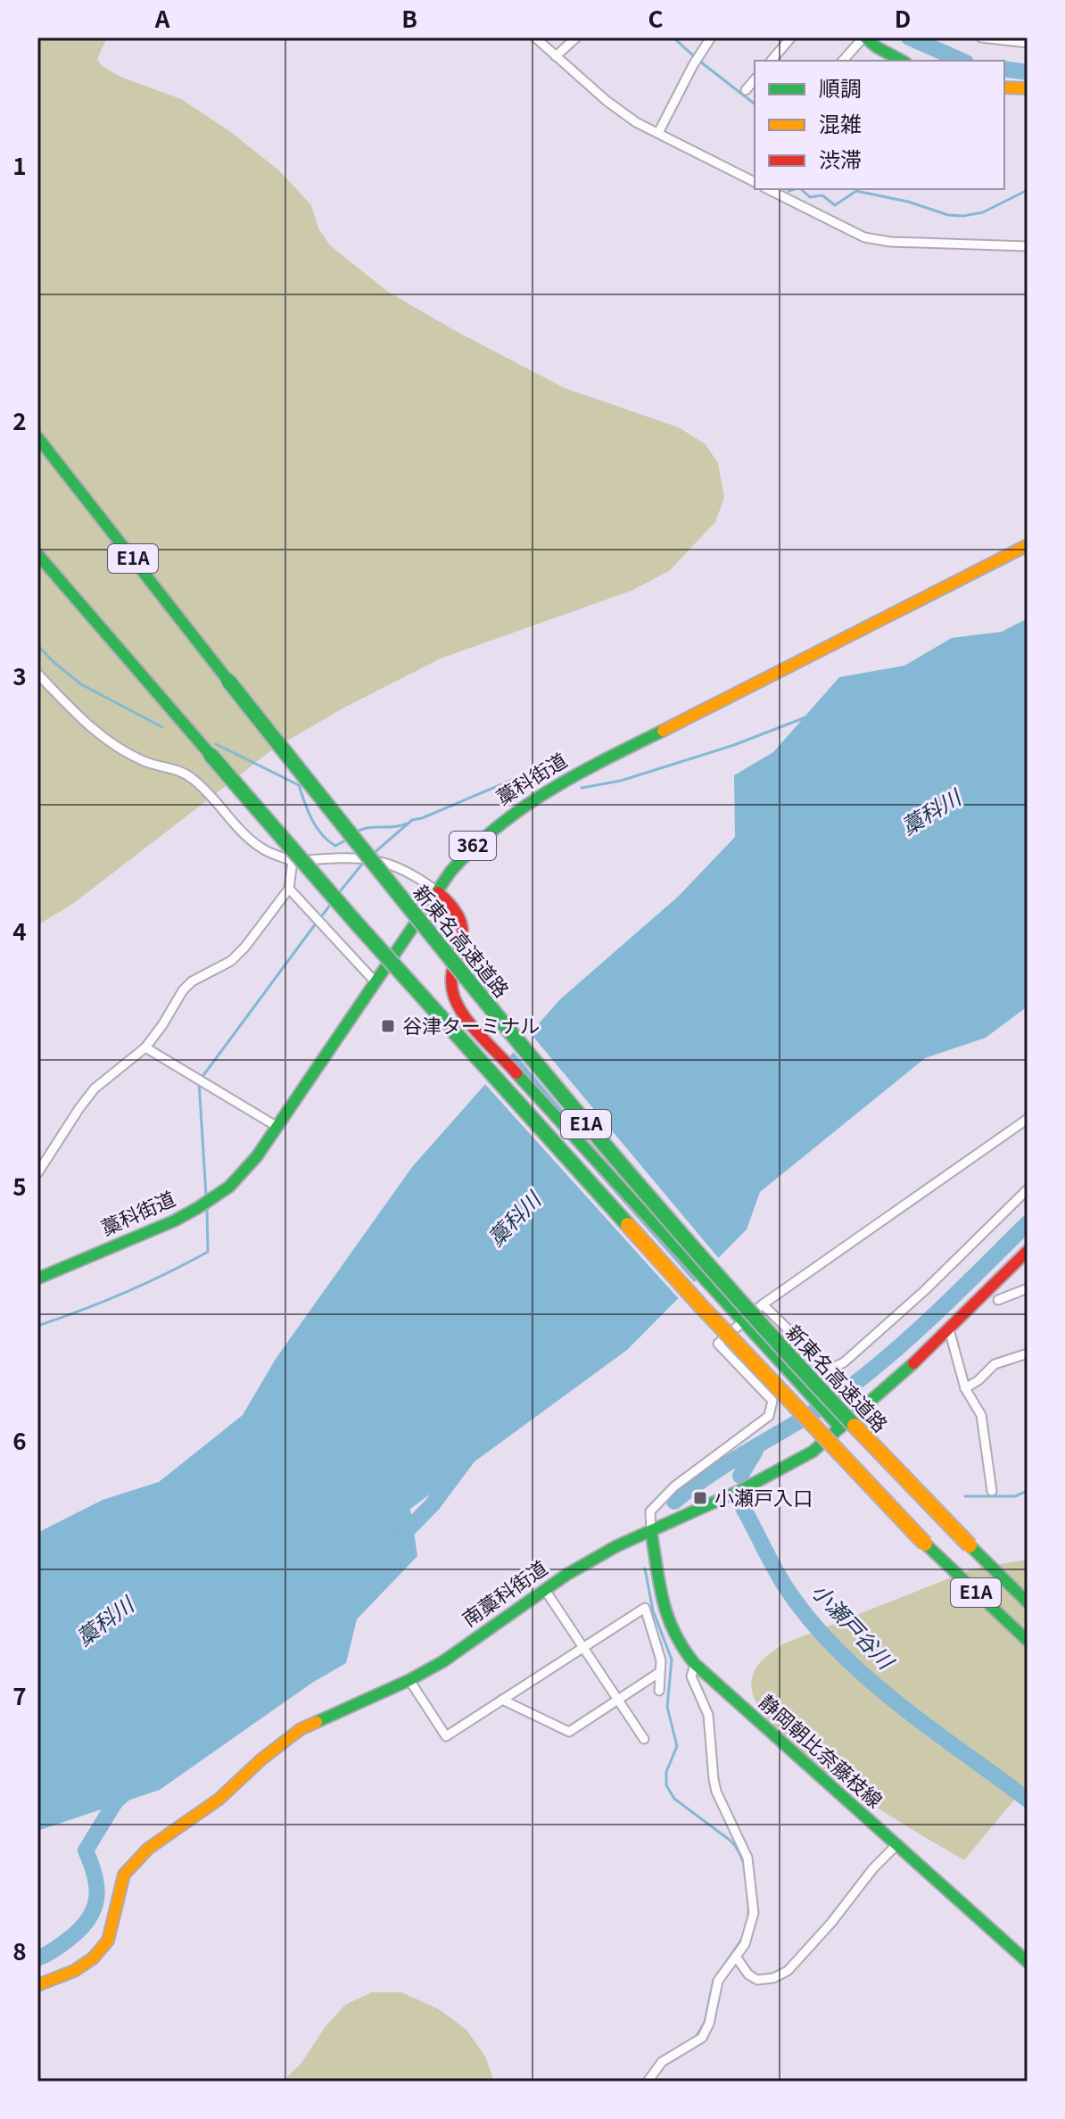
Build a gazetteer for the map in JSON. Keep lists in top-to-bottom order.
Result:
{
  "streets": {
    "main road": [
      "E1A",
      "藁科街道",
      "362",
      "新東名高速道路",
      "南藁科街道",
      "静岡朝比奈藤枝線"
    ]
  },
  "crossings": [
    ["南藁科街道", "静岡朝比奈藤枝線"]
  ],
  "water": ["藁科川", "小瀬戸谷川"],
  "places": {
    "transit": ["谷津ターミナル", "小瀬戸入口"]
  },
  "legend": ["順調", "混雑", "渋滞"],
  "grid": {
    "columns": [
      "A",
      "B",
      "C",
      "D"
    ],
    "rows": [
      "1",
      "2",
      "3",
      "4",
      "5",
      "6",
      "7",
      "8"
    ]
  }
}
